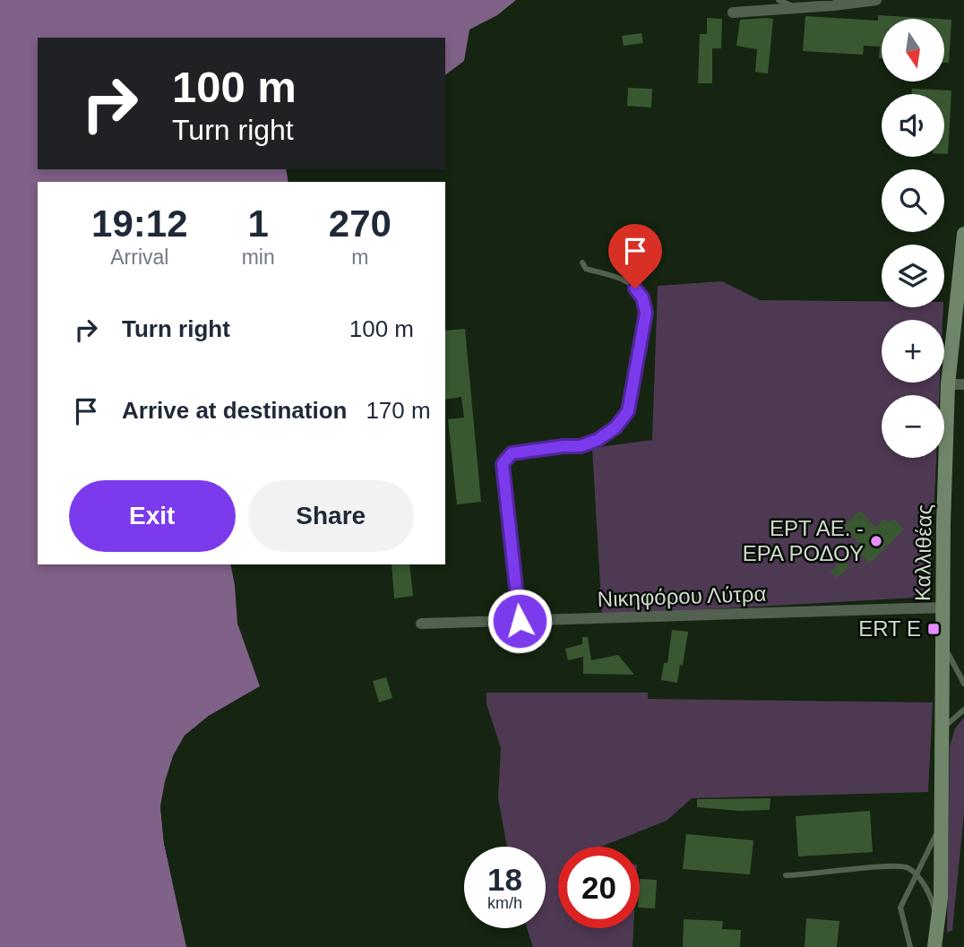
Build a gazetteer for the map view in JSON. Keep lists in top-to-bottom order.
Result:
{
  "streets": {
    "main road": ["Καλλιθέας"],
    "street": ["Νικηφόρου Λύτρα"]
  },
  "crossings": [
    ["Καλλιθέας", "Νικηφόρου Λύτρα"]
  ],
  "places": {
    "other": ["ΕΡΤ ΑΕ. - ΕΡΑ ΡΟΔΟΥ"],
    "transit": ["ERT E"]
  },
  "north": "bottom",
  "page": {
    "map_buttons": ["+", "−"],
    "turn": ["100 m", "Turn right"],
    "eta": [
      "19:12",
      "Arrival",
      "1",
      "min",
      "270",
      "m"
    ],
    "list": [
      {
        "name": "Turn right",
        "value": "100 m"
      },
      {
        "name": "Arrive at destination",
        "value": "170 m"
      }
    ],
    "buttons": ["Exit", "Share"],
    "speed": "18 km/h",
    "limit": "20"
  }
}
